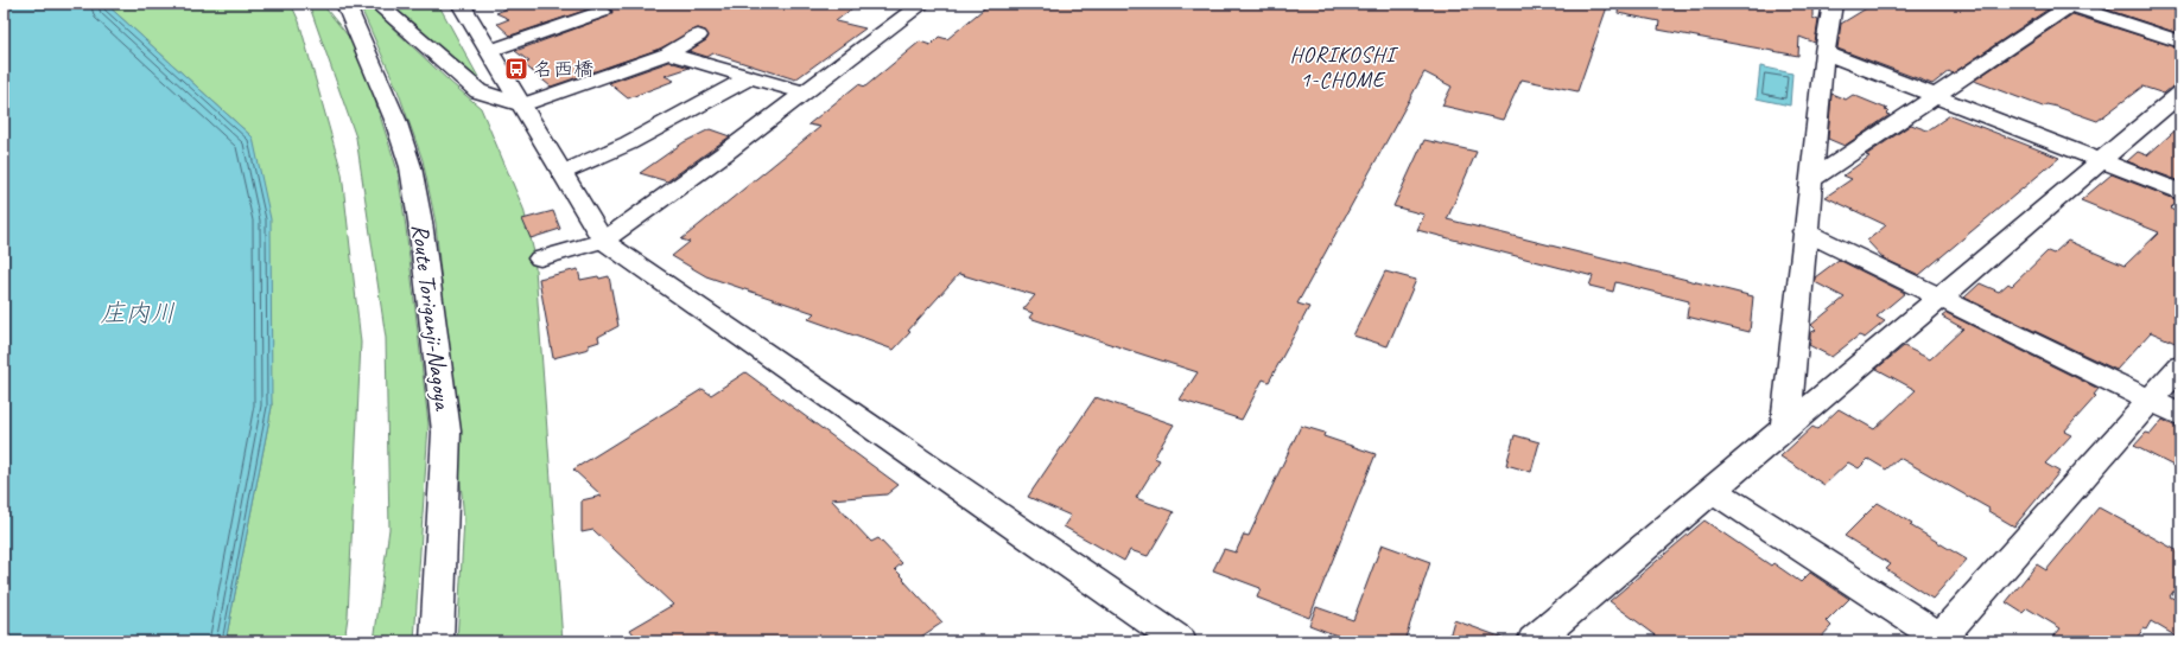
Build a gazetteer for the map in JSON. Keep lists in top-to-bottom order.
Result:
{
  "streets": {
    "street": ["Route Toriganji-Nagoya"]
  },
  "districts": ["HORIKOSHI 1-CHOME"],
  "water": ["庄内川"],
  "places": {
    "bus stop": ["名西橋"]
  }
}
